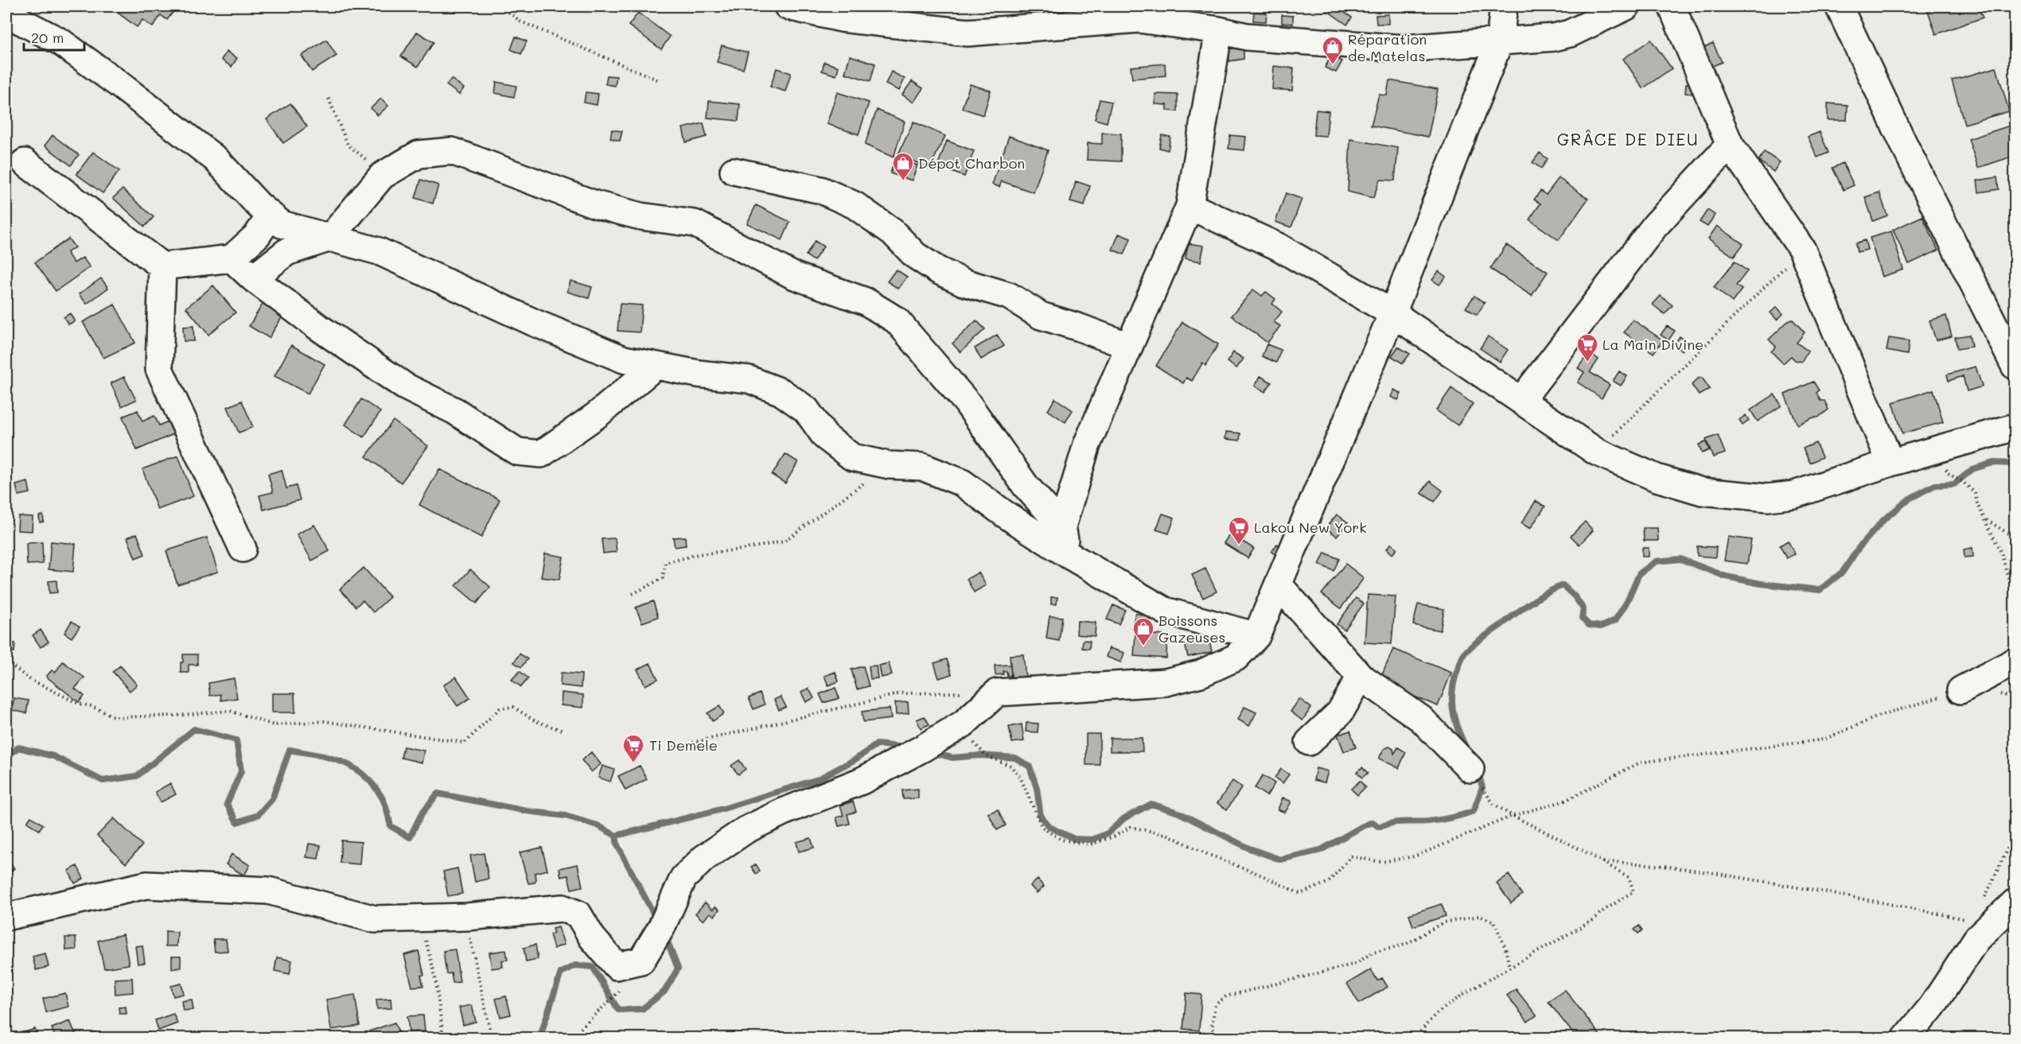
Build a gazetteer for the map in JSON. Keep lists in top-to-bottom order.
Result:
{
  "districts": ["GRÂCE DE DIEU"],
  "places": {
    "shop": ["Réparation de Matelas", "Dépot Charbon", "Boissons Gazeuses"],
    "supermarket": ["La Main Divine", "Lakou New York", "Ti Demele"]
  },
  "scale_bar": "20 m"
}
